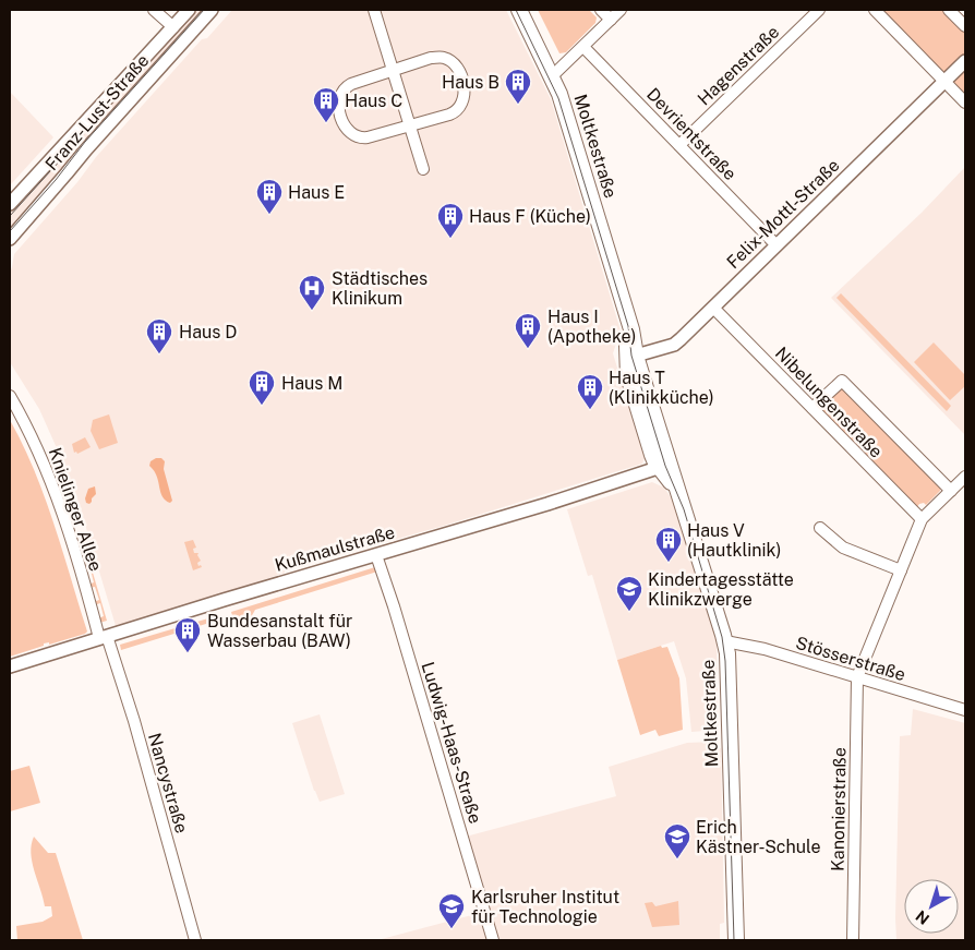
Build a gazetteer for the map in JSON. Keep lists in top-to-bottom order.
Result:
{
  "streets": {
    "main road": ["Moltkestraße"],
    "street": [
      "Hagenstraße",
      "Franz-Lust-Straße",
      "Devrientstraße",
      "Felix-Mottl-Straße",
      "Nibelungenstraße",
      "Knielinger Allee",
      "Kußmaulstraße",
      "Stösserstraße",
      "Ludwig-Haas-Straße",
      "Nancystraße",
      "Kanonierstraße"
    ]
  },
  "crossings": [
    ["Hagenstraße", "Devrientstraße"],
    ["Devrientstraße", "Felix-Mottl-Straße"],
    ["Moltkestraße", "Felix-Mottl-Straße"],
    ["Moltkestraße", "Kußmaulstraße"],
    ["Moltkestraße", "Stösserstraße"],
    ["Felix-Mottl-Straße", "Nibelungenstraße"],
    ["Knielinger Allee", "Kußmaulstraße"],
    ["Knielinger Allee", "Nancystraße"],
    ["Kußmaulstraße", "Ludwig-Haas-Straße"],
    ["Kußmaulstraße", "Nancystraße"],
    ["Stösserstraße", "Kanonierstraße"]
  ],
  "places": {
    "building": [
      "Haus B",
      "Haus C",
      "Haus E",
      "Haus F (Küche)",
      "Haus I (Apotheke)",
      "Haus D",
      "Haus M",
      "Haus T (Klinikküche)",
      "Haus V (Hautklinik)",
      "Bundesanstalt für Wasserbau (BAW)"
    ],
    "hospital": ["Städtisches Klinikum"],
    "school or university": ["Kindertagesstätte Klinikzwerge", "Erich Kästner-Schule", "Karlsruher Institut für Technologie"]
  },
  "north": "bottom left"
}
